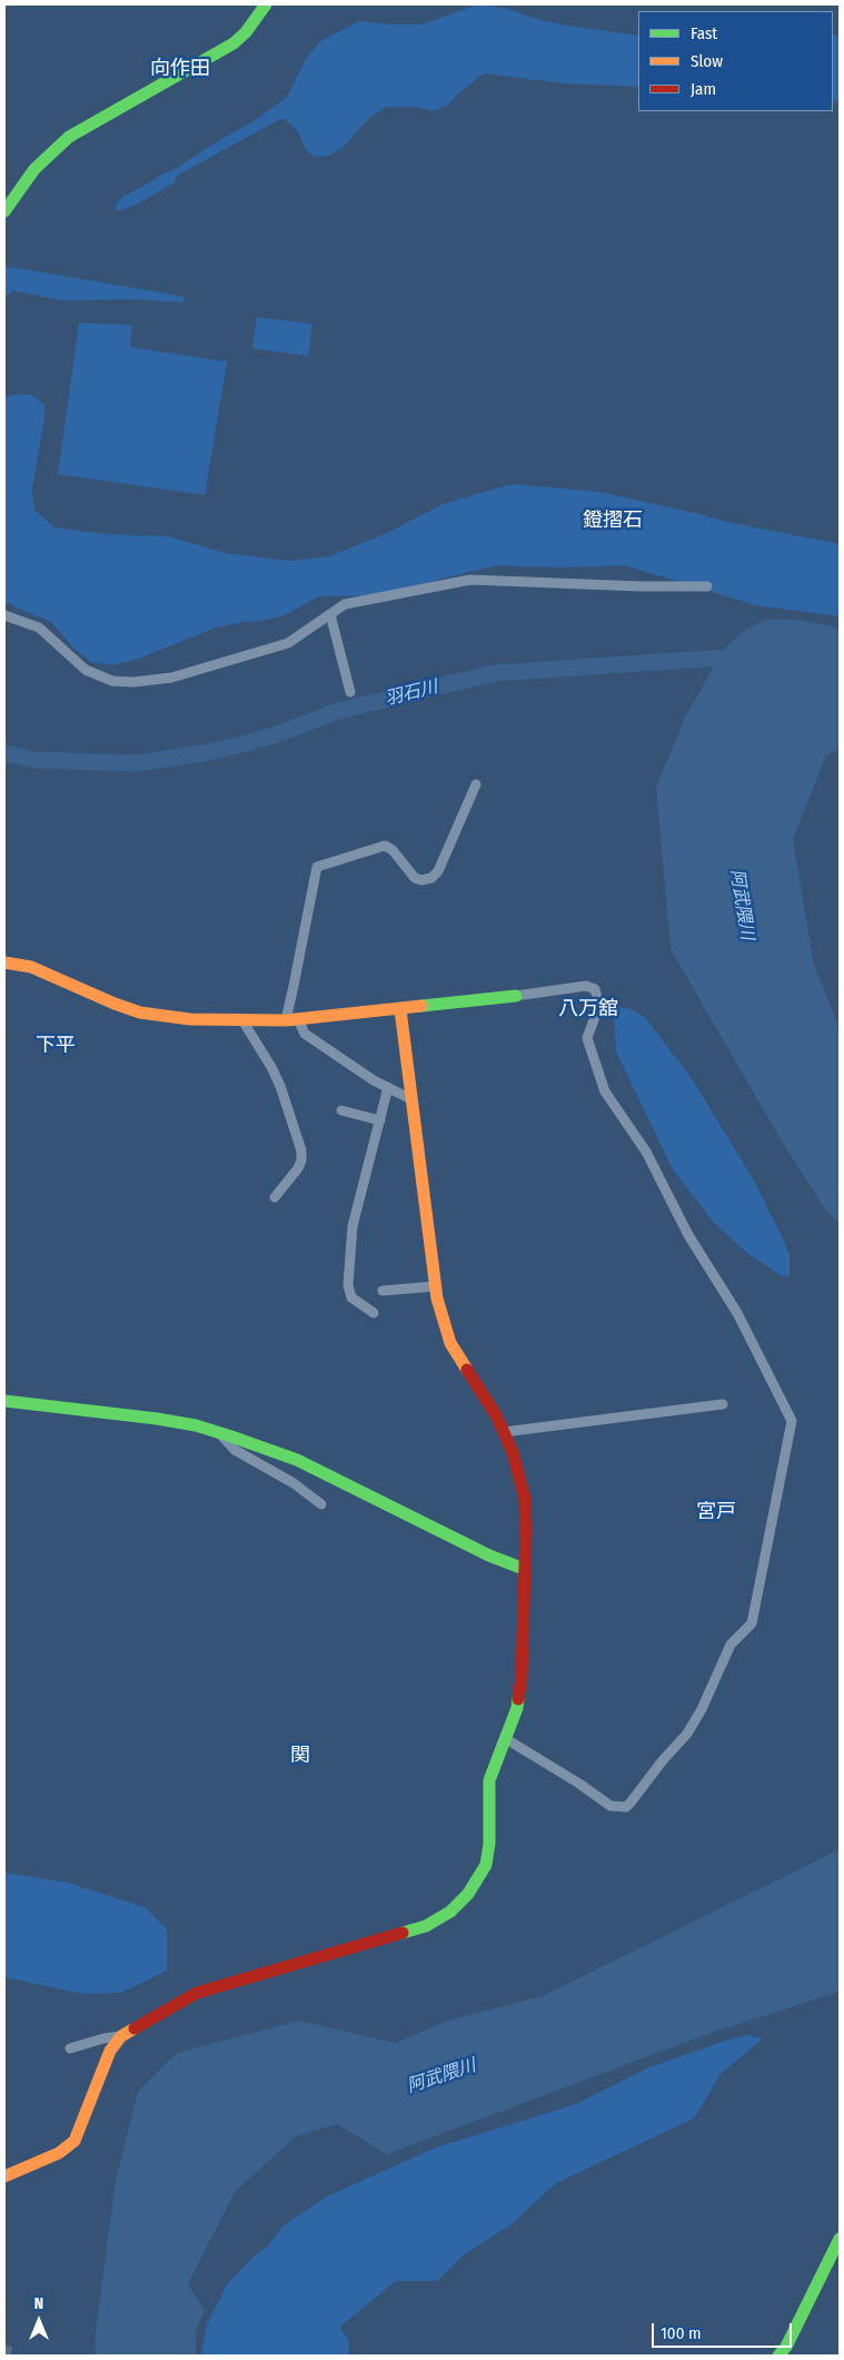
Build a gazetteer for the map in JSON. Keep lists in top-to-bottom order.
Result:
{
  "districts": [
    "向作田",
    "鐙摺石",
    "八万舘",
    "下平",
    "宮戸",
    "関"
  ],
  "water": ["羽石川", "阿武隈川"],
  "legend": ["Fast", "Slow", "Jam"],
  "scale_bar": "100 m",
  "north": "top"
}
